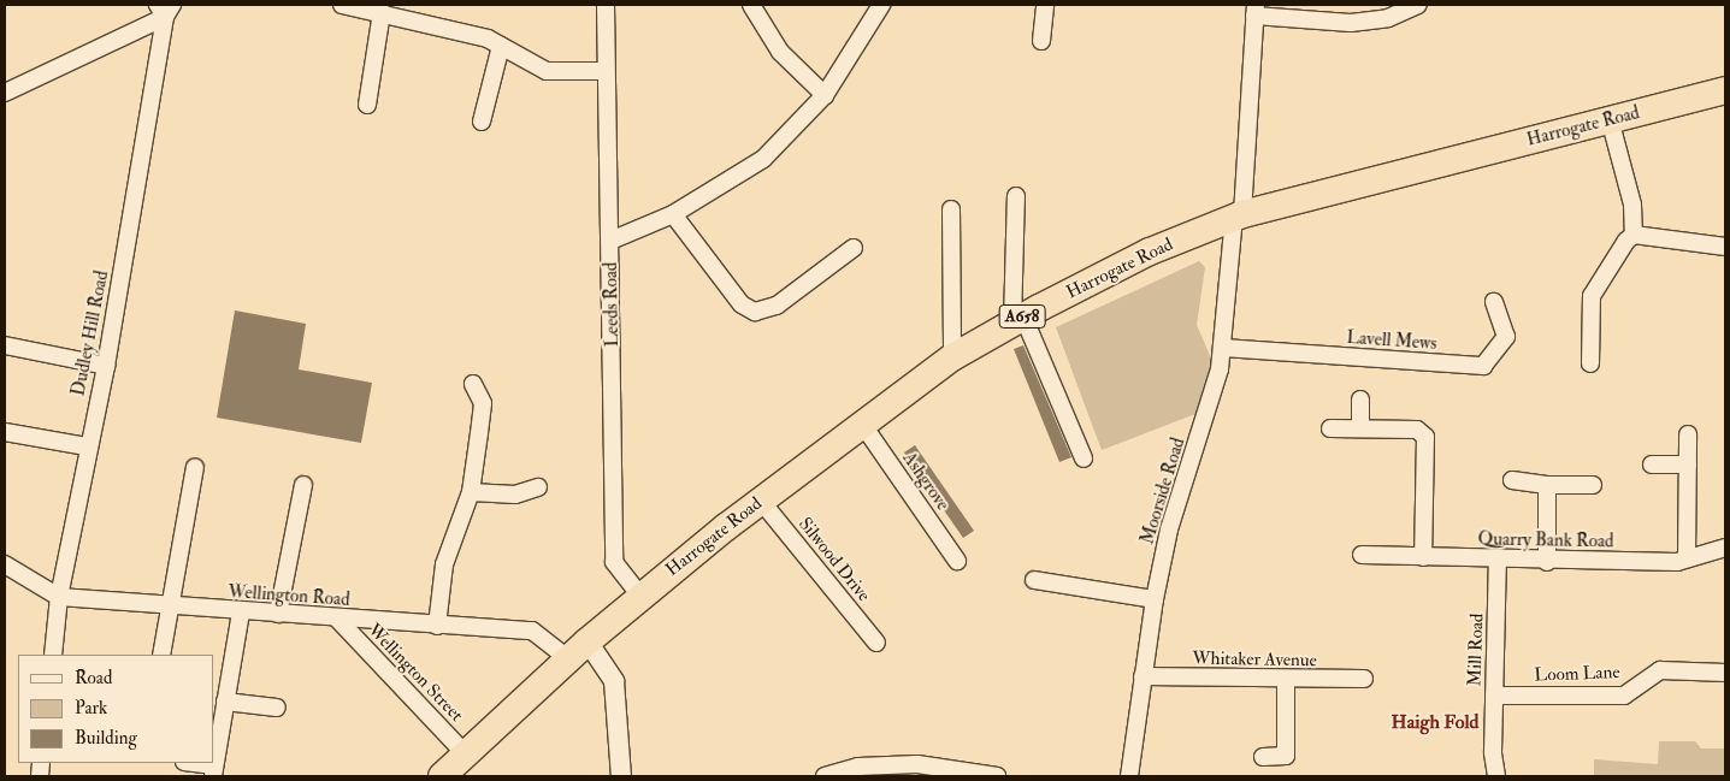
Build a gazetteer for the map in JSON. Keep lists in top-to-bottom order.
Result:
{
  "streets": {
    "highway": ["Harrogate Road", "A658"],
    "street": [
      "Leeds Road",
      "Dudley Hill Road",
      "Lavell Mews",
      "Ashgrove",
      "Moorside Road",
      "Quarry Bank Road",
      "Silwood Drive",
      "Wellington Road",
      "Mill Road",
      "Whitaker Avenue",
      "Wellington Street",
      "Loom Lane"
    ]
  },
  "crossings": [
    ["Harrogate Road", "Leeds Road"],
    ["Harrogate Road", "Ashgrove"],
    ["Harrogate Road", "Moorside Road"],
    ["Harrogate Road", "Silwood Drive"],
    ["Harrogate Road", "Wellington Road"],
    ["Harrogate Road", "Wellington Street"],
    ["Dudley Hill Road", "Wellington Road"],
    ["Lavell Mews", "Moorside Road"],
    ["Moorside Road", "Whitaker Avenue"],
    ["Quarry Bank Road", "Mill Road"],
    ["Wellington Road", "Wellington Street"],
    ["Mill Road", "Loom Lane"]
  ],
  "districts": ["Haigh Fold"],
  "legend": ["Road", "Park", "Building"]
}
